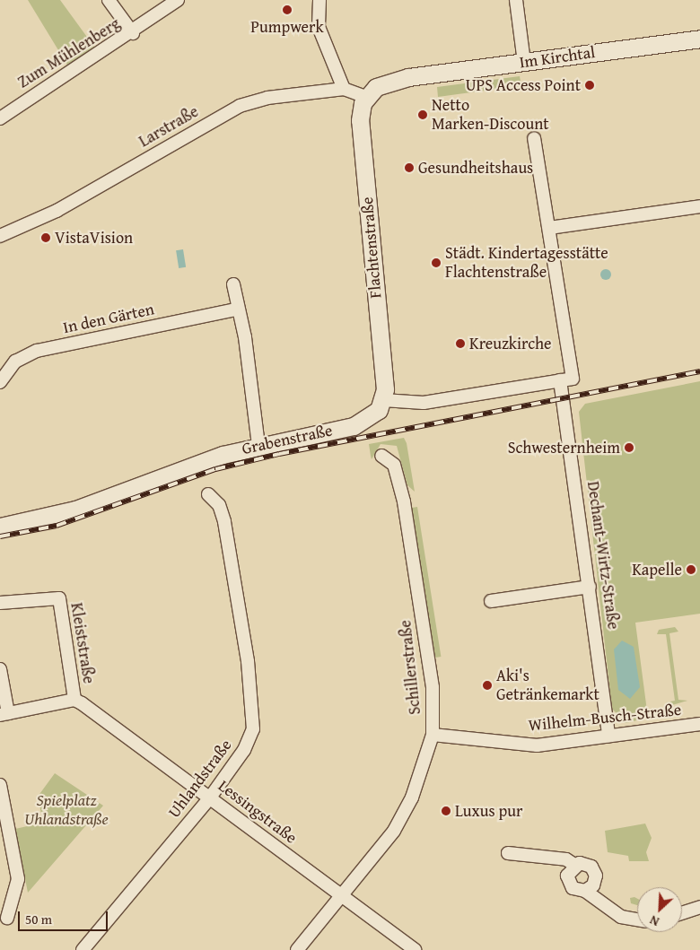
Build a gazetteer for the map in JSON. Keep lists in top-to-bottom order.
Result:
{
  "streets": {
    "street": [
      "Zum Mühlenberg",
      "Im Kirchtal",
      "Larstraße",
      "Flachtenstraße",
      "In den Gärten",
      "Grabenstraße",
      "Dechant-Wirtz-Straße",
      "Kleiststraße",
      "Schillerstraße",
      "Wilhelm-Busch-Straße",
      "Uhlandstraße",
      "Lessingstraße"
    ]
  },
  "crossings": [
    ["Im Kirchtal", "Larstraße"],
    ["Im Kirchtal", "Flachtenstraße"],
    ["Larstraße", "Flachtenstraße"],
    ["Flachtenstraße", "Grabenstraße"],
    ["Dechant-Wirtz-Straße", "Wilhelm-Busch-Straße"],
    ["Kleiststraße", "Lessingstraße"],
    ["Schillerstraße", "Wilhelm-Busch-Straße"],
    ["Schillerstraße", "Lessingstraße"],
    ["Uhlandstraße", "Lessingstraße"]
  ],
  "parks": ["Spielplatz Uhlandstraße"],
  "places": [
    "Pumpwerk",
    "UPS Access Point",
    "Netto Marken-Discount",
    "Gesundheitshaus",
    "VistaVision",
    "Städt. Kindertagesstätte Flachtenstraße",
    "Kreuzkirche",
    "Schwesternheim",
    "Kapelle",
    "Aki's Getränkemarkt",
    "Luxus pur"
  ],
  "scale_bar": "50 m",
  "north": "bottom left"
}
